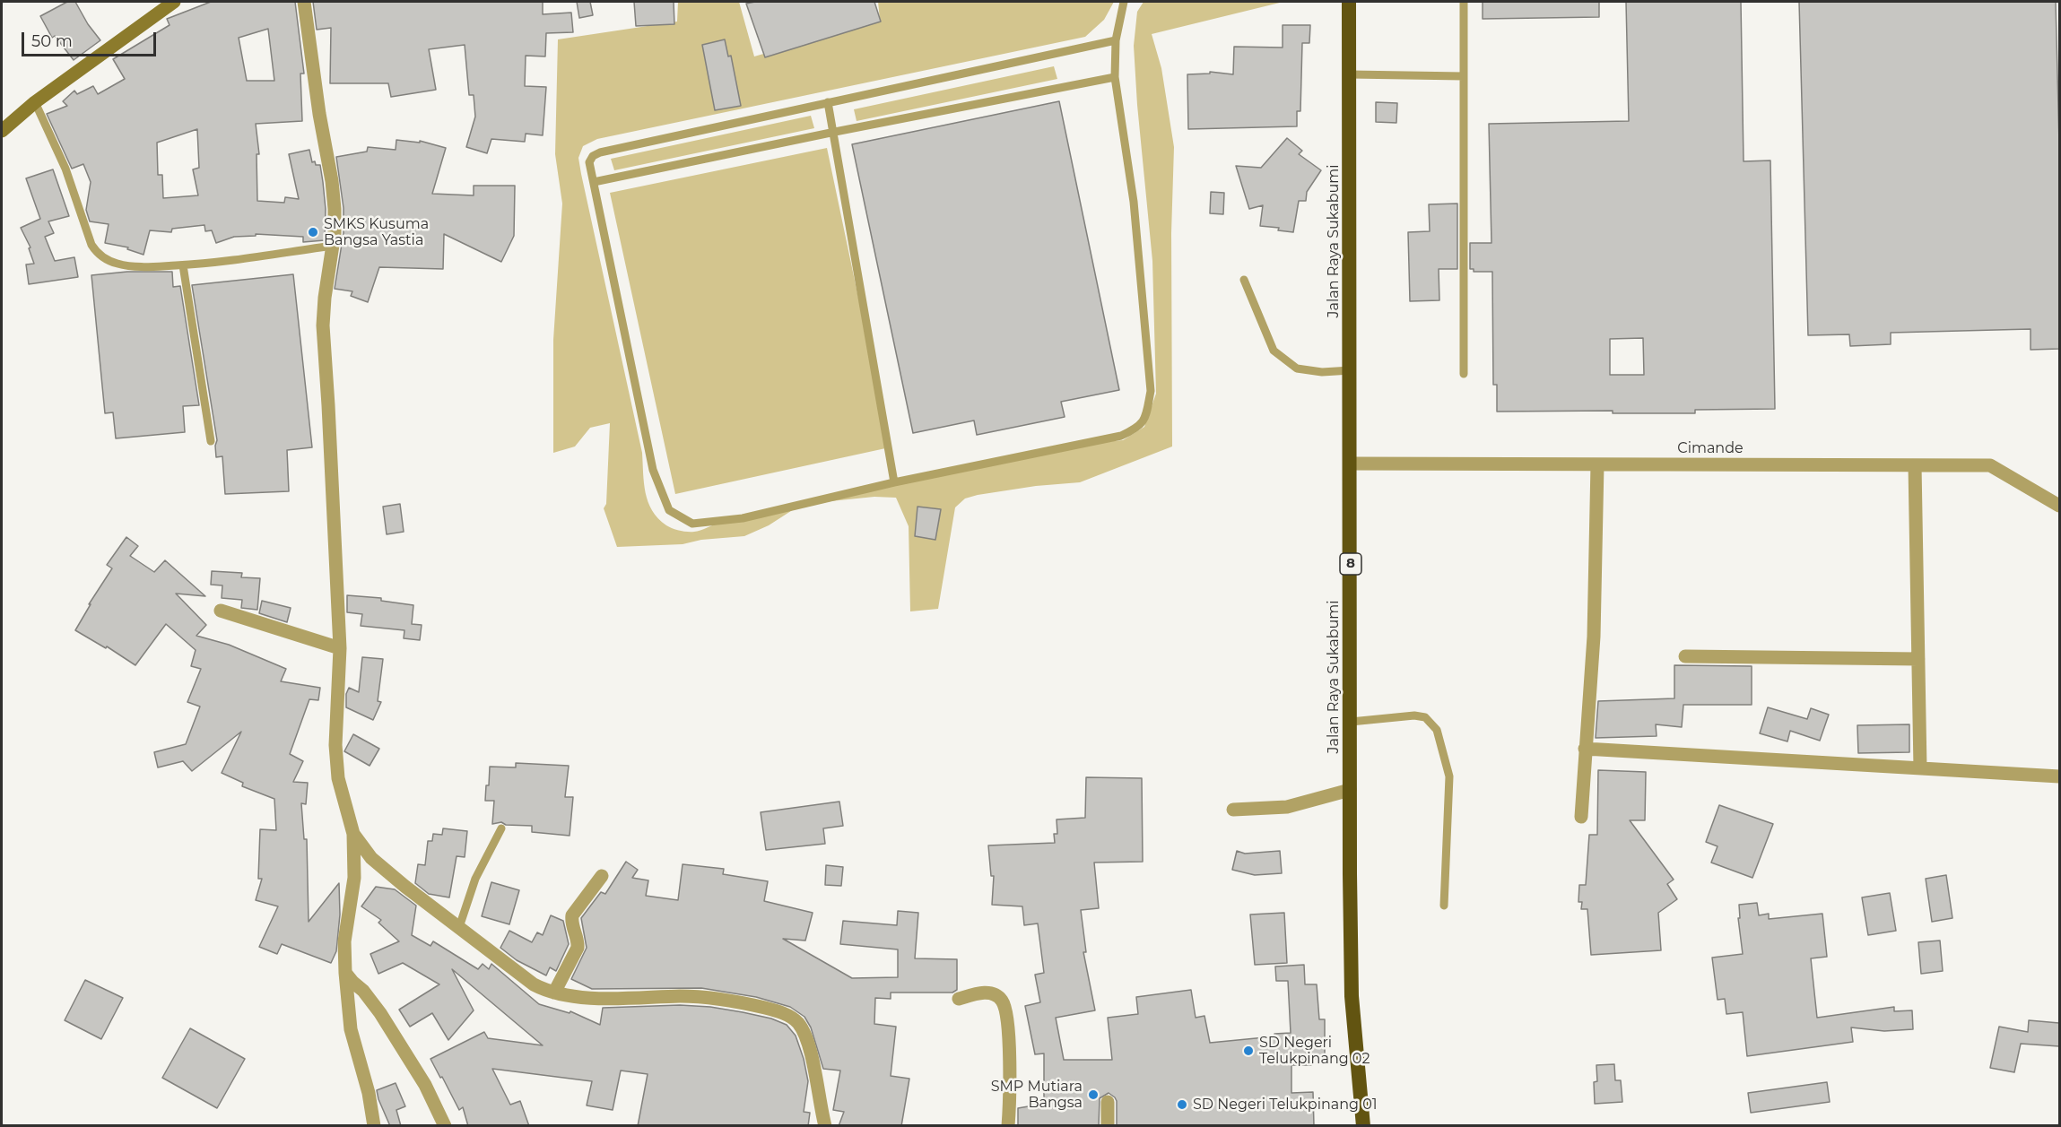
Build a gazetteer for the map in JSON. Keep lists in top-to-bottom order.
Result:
{
  "streets": {
    "highway": ["Jalan Raya Sukabumi", "8"],
    "street": ["Cimande"]
  },
  "crossings": [
    ["Jalan Raya Sukabumi", "Cimande"]
  ],
  "places": [
    "SMKS Kusuma Bangsa Yastia",
    "SD Negeri Telukpinang 02",
    "SMP Mutiara Bangsa",
    "SD Negeri Telukpinang 01"
  ],
  "scale_bar": "50 m"
}
